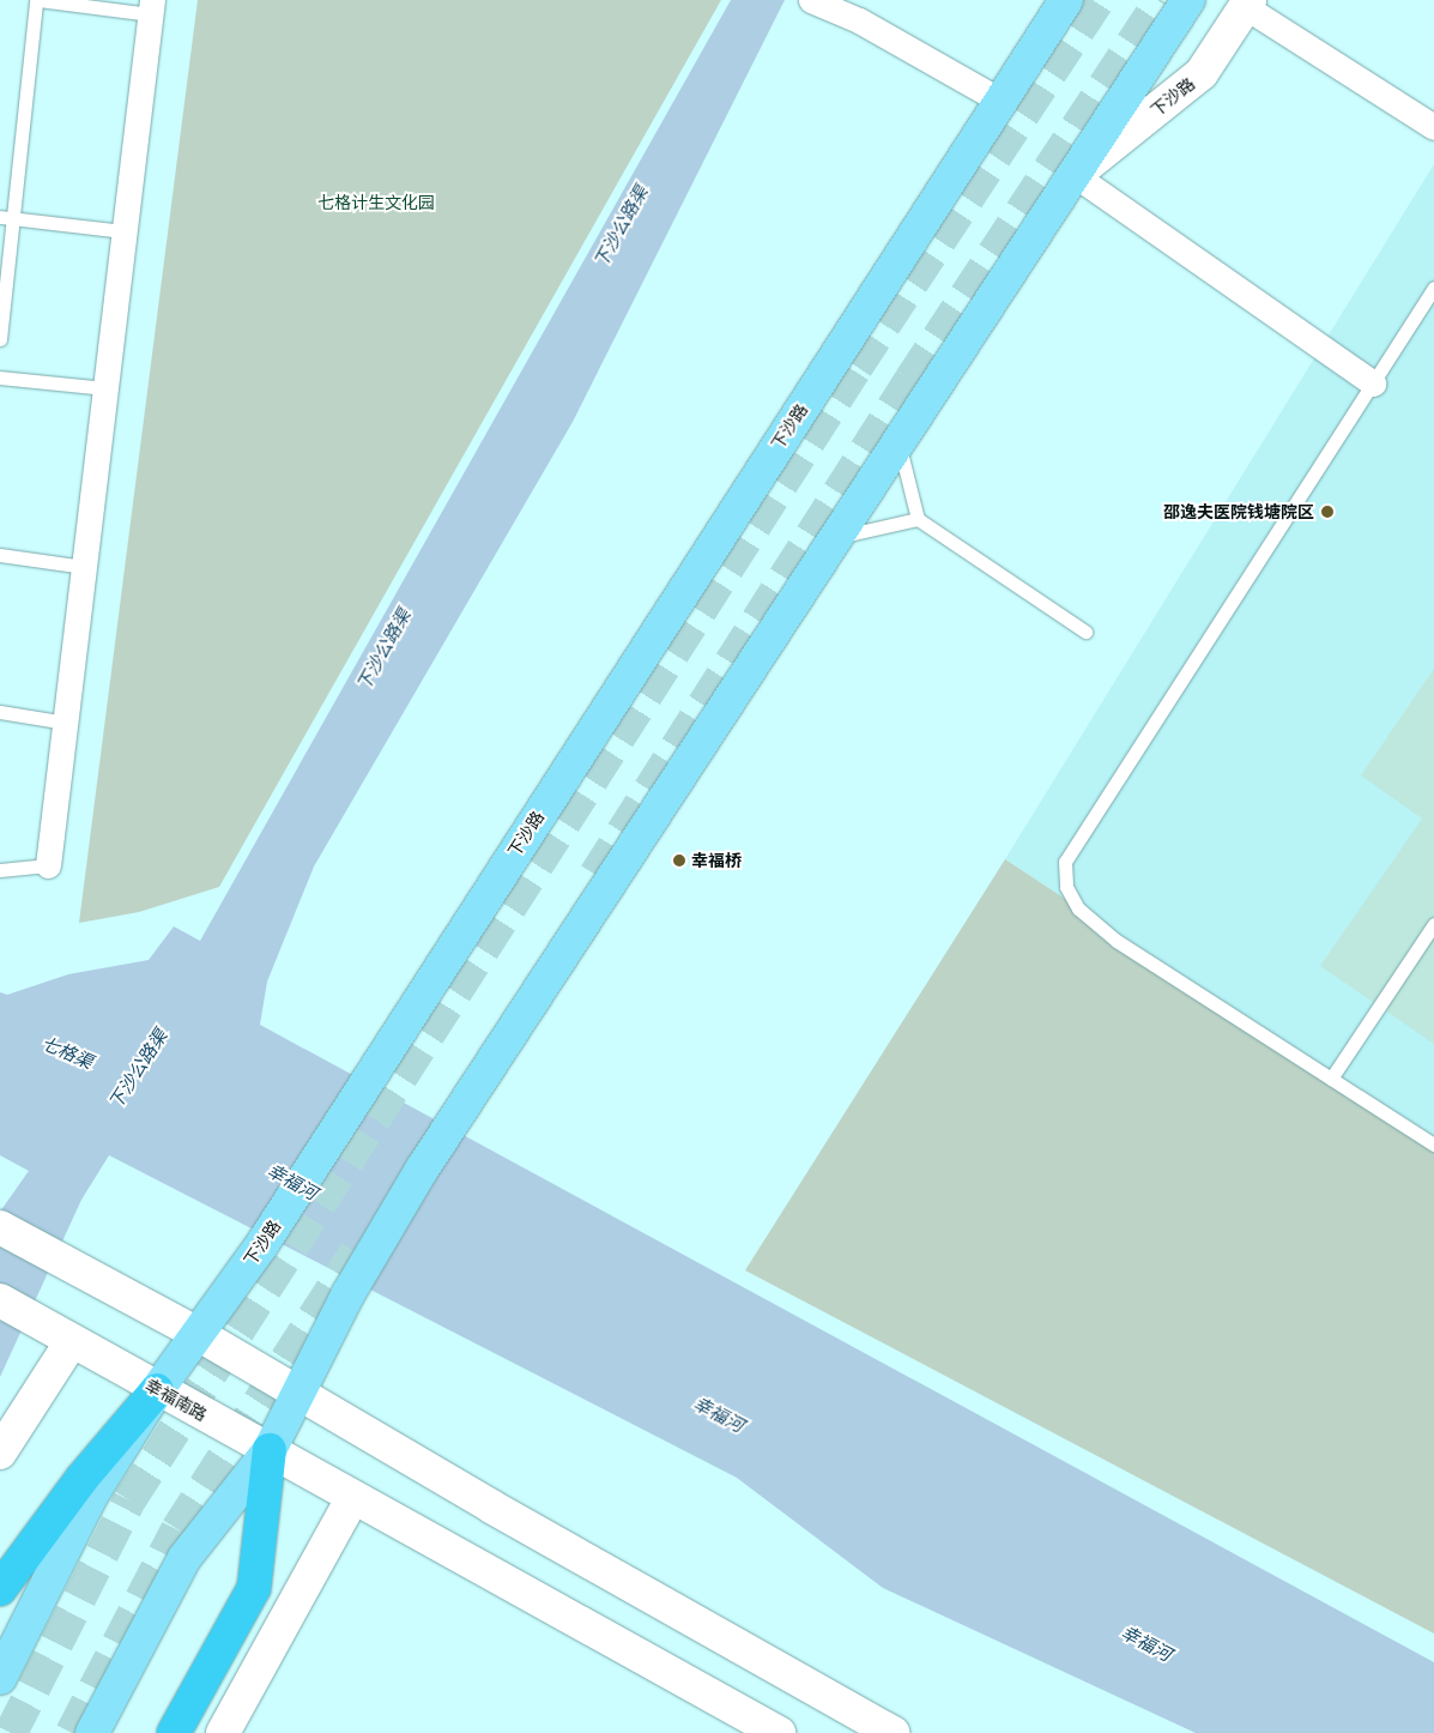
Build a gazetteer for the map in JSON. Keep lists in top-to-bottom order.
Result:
{
  "streets": {
    "main road": ["下沙路", "幸福南路"]
  },
  "crossings": [
    ["下沙路", "幸福南路"]
  ],
  "water": ["下沙公路渠", "七格渠", "幸福河"],
  "parks": ["七格计生文化园"],
  "places": ["邵逸夫医院钱塘院区", "幸福桥"]
}
